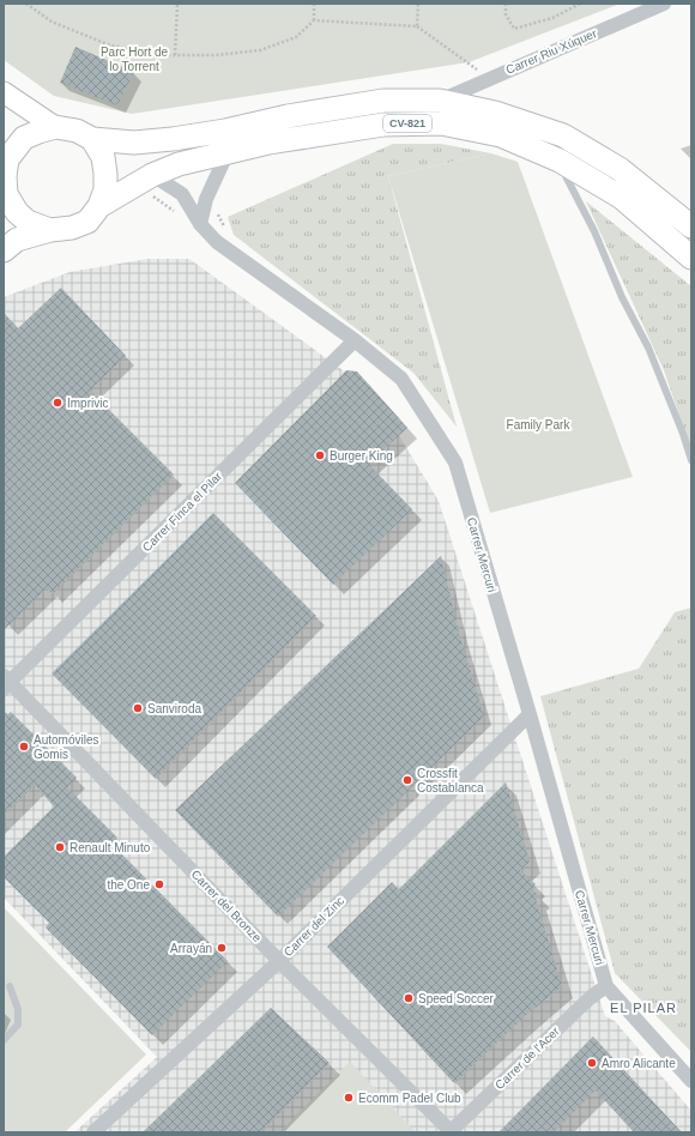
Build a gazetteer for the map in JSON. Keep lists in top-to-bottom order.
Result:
{
  "streets": {
    "main road": ["CV-821"],
    "street": [
      "Carrer Riu Xúquer",
      "Carrer Finca el Pilar",
      "Carrer Mercuri",
      "Carrer del Bronze",
      "Carrer del Zinc",
      "Carrer de l'Acer"
    ]
  },
  "crossings": [
    ["Carrer Riu Xúquer", "CV-821"],
    ["CV-821", "Carrer Mercuri"],
    ["Carrer Finca el Pilar", "Carrer Mercuri"],
    ["Carrer Finca el Pilar", "Carrer del Bronze"],
    ["Carrer Mercuri", "Carrer del Zinc"],
    ["Carrer Mercuri", "Carrer de l'Acer"],
    ["Carrer del Bronze", "Carrer del Zinc"],
    ["Carrer del Bronze", "Carrer de l'Acer"]
  ],
  "districts": ["EL PILAR"],
  "parks": ["Parc Hort de lo Torrent", "Family Park"],
  "places": [
    "Imprivic",
    "Burger King",
    "Sanviroda",
    "Automóviles Gomis",
    "Crossfit Costablanca",
    "Renault Minuto",
    "the One",
    "Arrayán",
    "Speed Soccer",
    "Amro Alicante",
    "Ecomm Padel Club"
  ]
}
